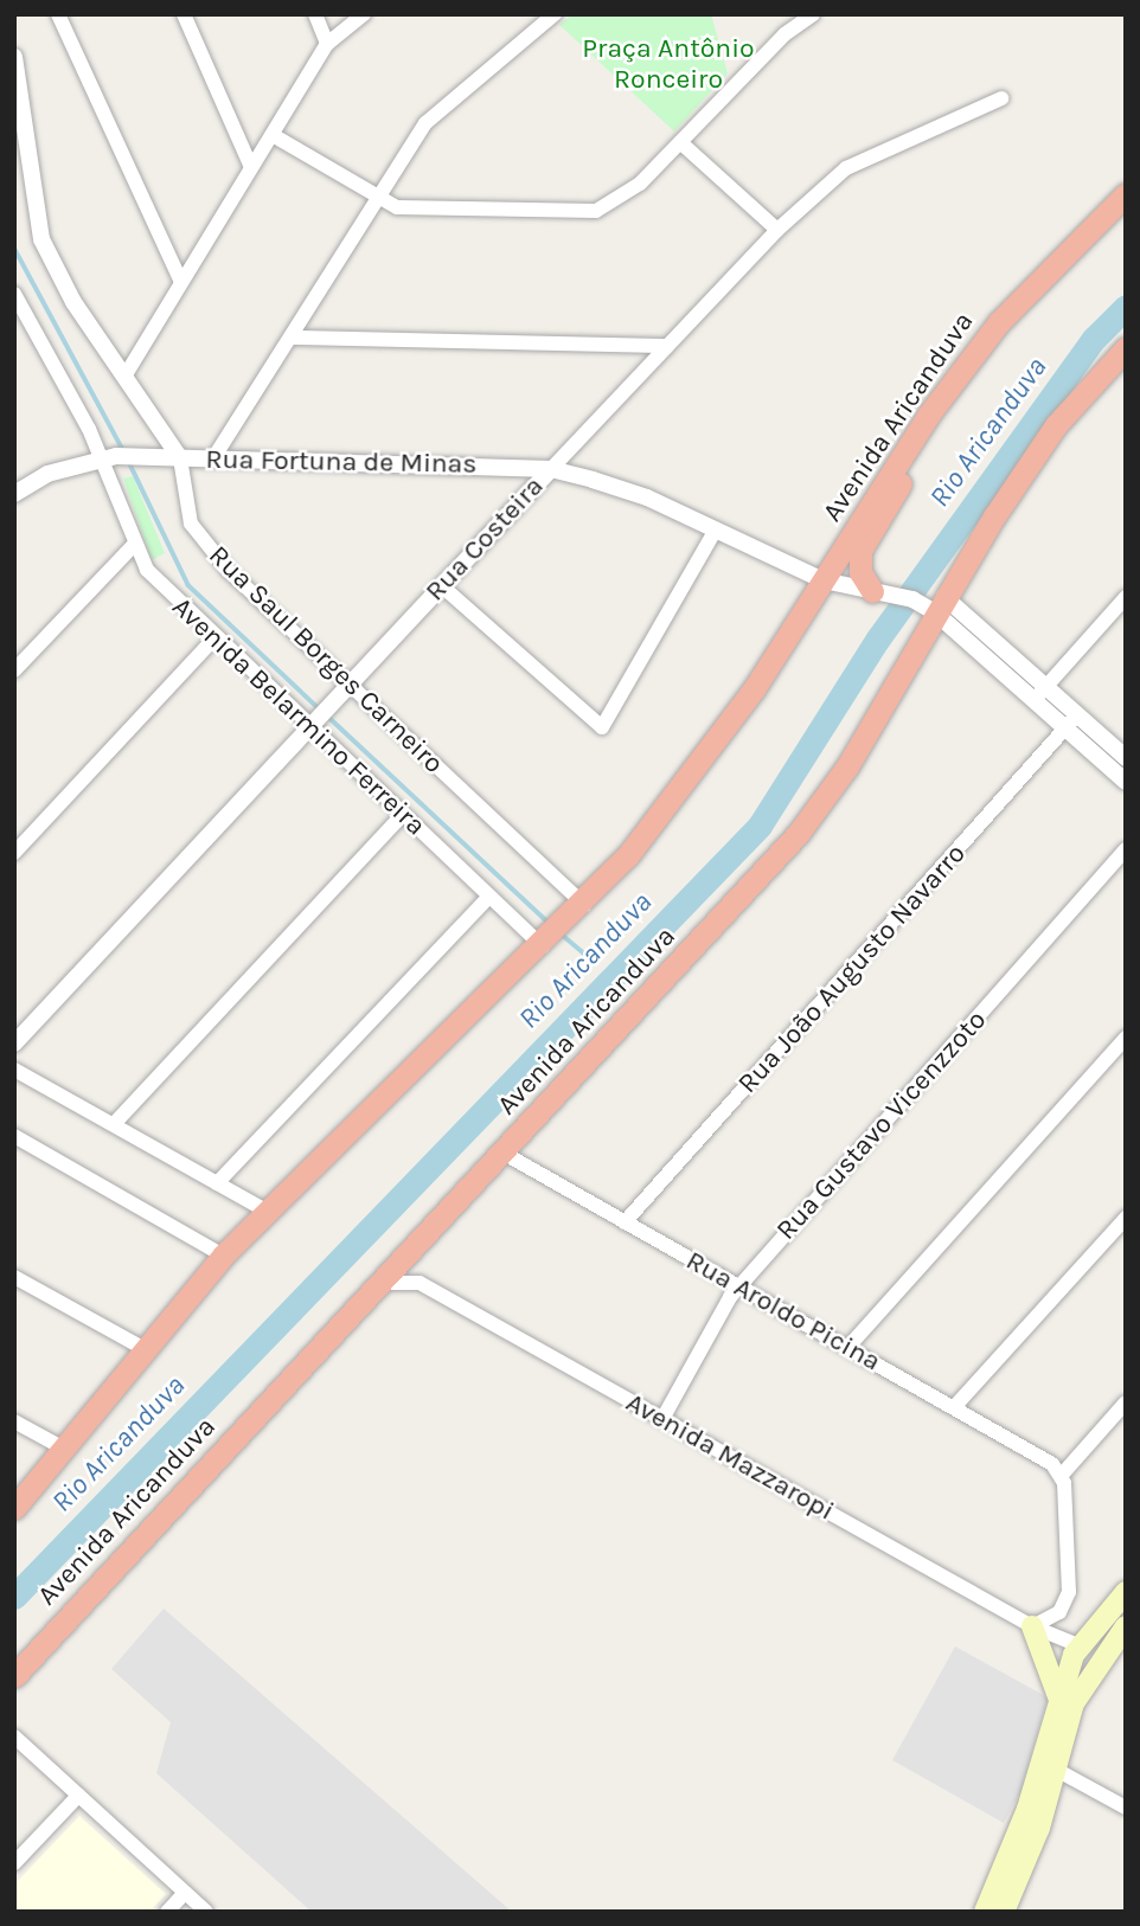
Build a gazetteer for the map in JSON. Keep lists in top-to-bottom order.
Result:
{
  "streets": {
    "highway": ["Avenida Aricanduva"],
    "street": [
      "Rua Fortuna de Minas",
      "Rua Costeira",
      "Rua Saul Borges Carneiro",
      "Avenida Belarmino Ferreira",
      "Rua João Augusto Navarro",
      "Rua Gustavo Vicenzzoto",
      "Rua Aroldo Picina",
      "Avenida Mazzaropi"
    ]
  },
  "crossings": [
    ["Avenida Aricanduva", "Rua Fortuna de Minas"],
    ["Avenida Aricanduva", "Rua Saul Borges Carneiro"],
    ["Avenida Aricanduva", "Avenida Belarmino Ferreira"],
    ["Avenida Aricanduva", "Rua Aroldo Picina"],
    ["Avenida Aricanduva", "Avenida Mazzaropi"],
    ["Rua Fortuna de Minas", "Rua Costeira"],
    ["Rua Fortuna de Minas", "Rua Saul Borges Carneiro"],
    ["Rua Fortuna de Minas", "Avenida Belarmino Ferreira"],
    ["Rua Costeira", "Rua Saul Borges Carneiro"],
    ["Rua Costeira", "Avenida Belarmino Ferreira"],
    ["Rua João Augusto Navarro", "Rua Aroldo Picina"],
    ["Rua Gustavo Vicenzzoto", "Rua Aroldo Picina"],
    ["Rua Gustavo Vicenzzoto", "Avenida Mazzaropi"]
  ],
  "water": ["Rio Aricanduva"],
  "parks": ["Praça Antônio Ronceiro"]
}
